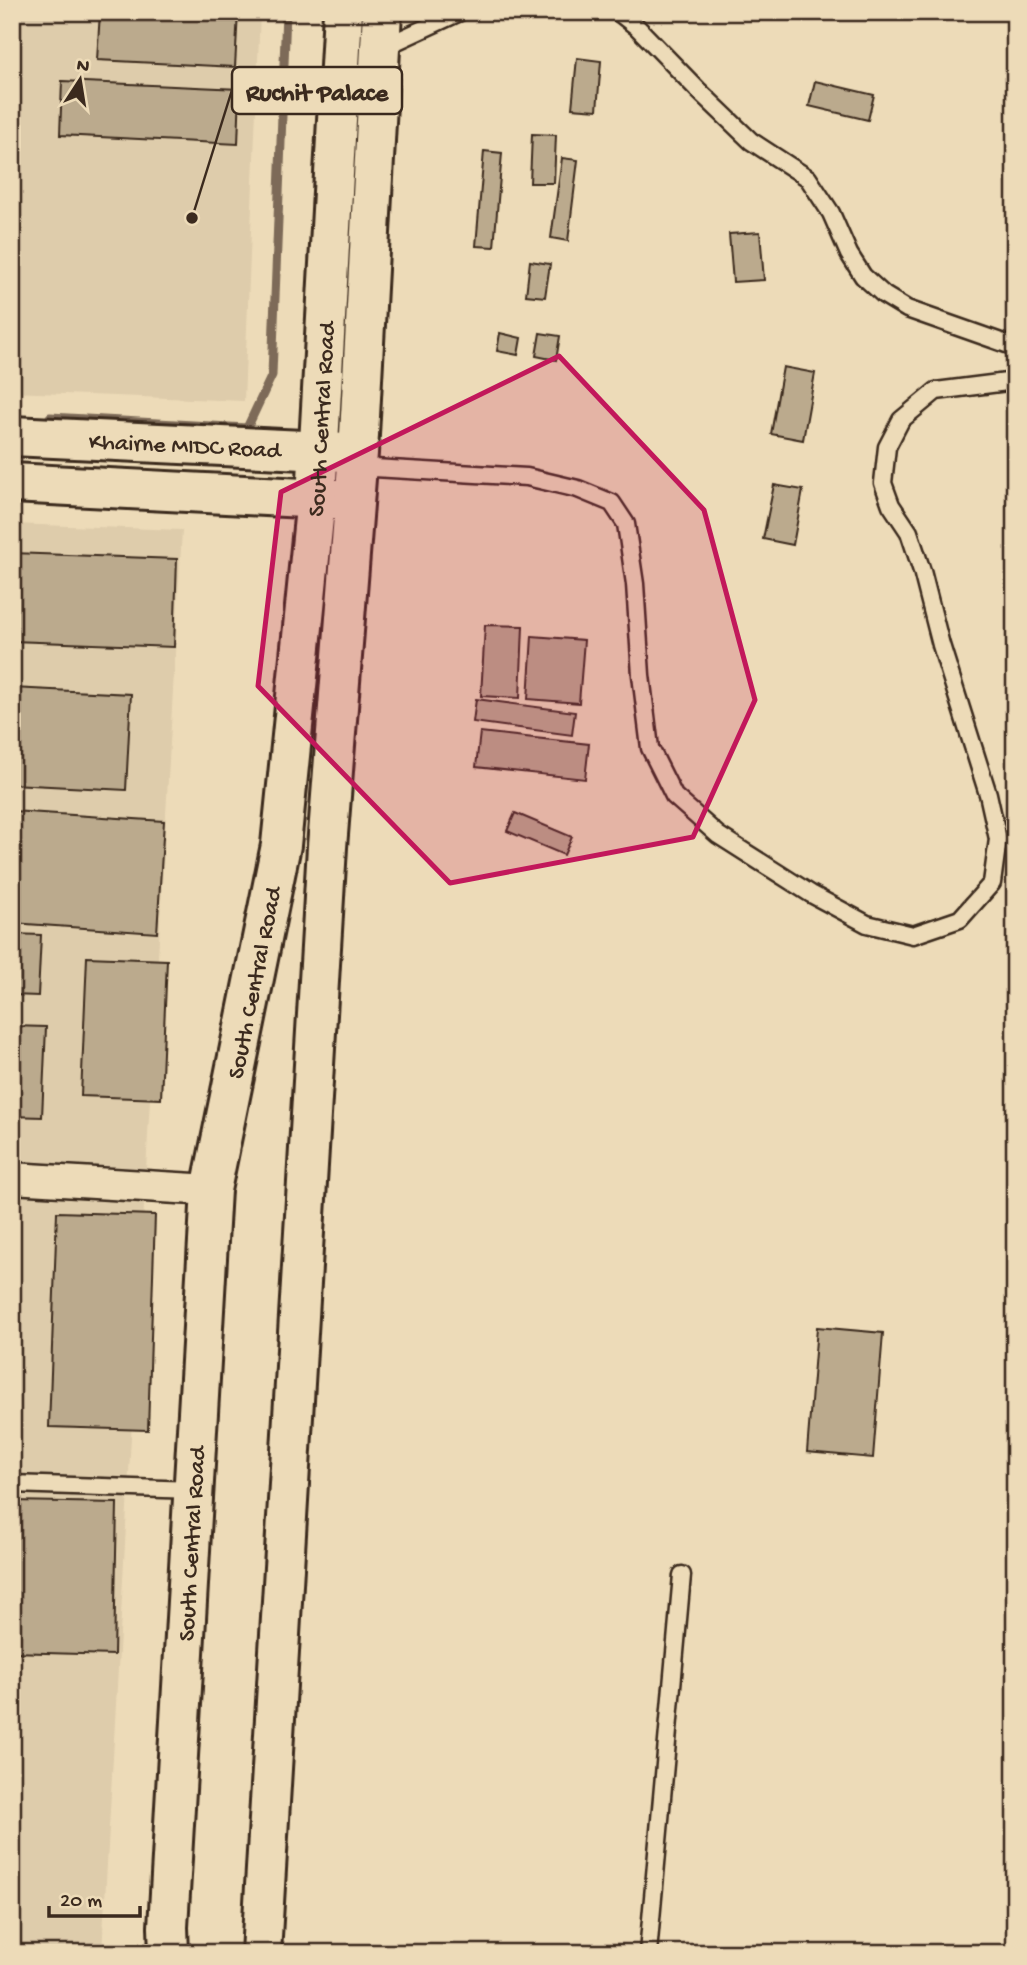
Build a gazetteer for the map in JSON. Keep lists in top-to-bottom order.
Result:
{
  "streets": {
    "main road": ["South Central Road", "Khairne MIDC Road"]
  },
  "crossings": [
    ["South Central Road", "Khairne MIDC Road"]
  ],
  "places": ["Ruchit Palace"],
  "scale_bar": "20 m",
  "north": "top"
}
